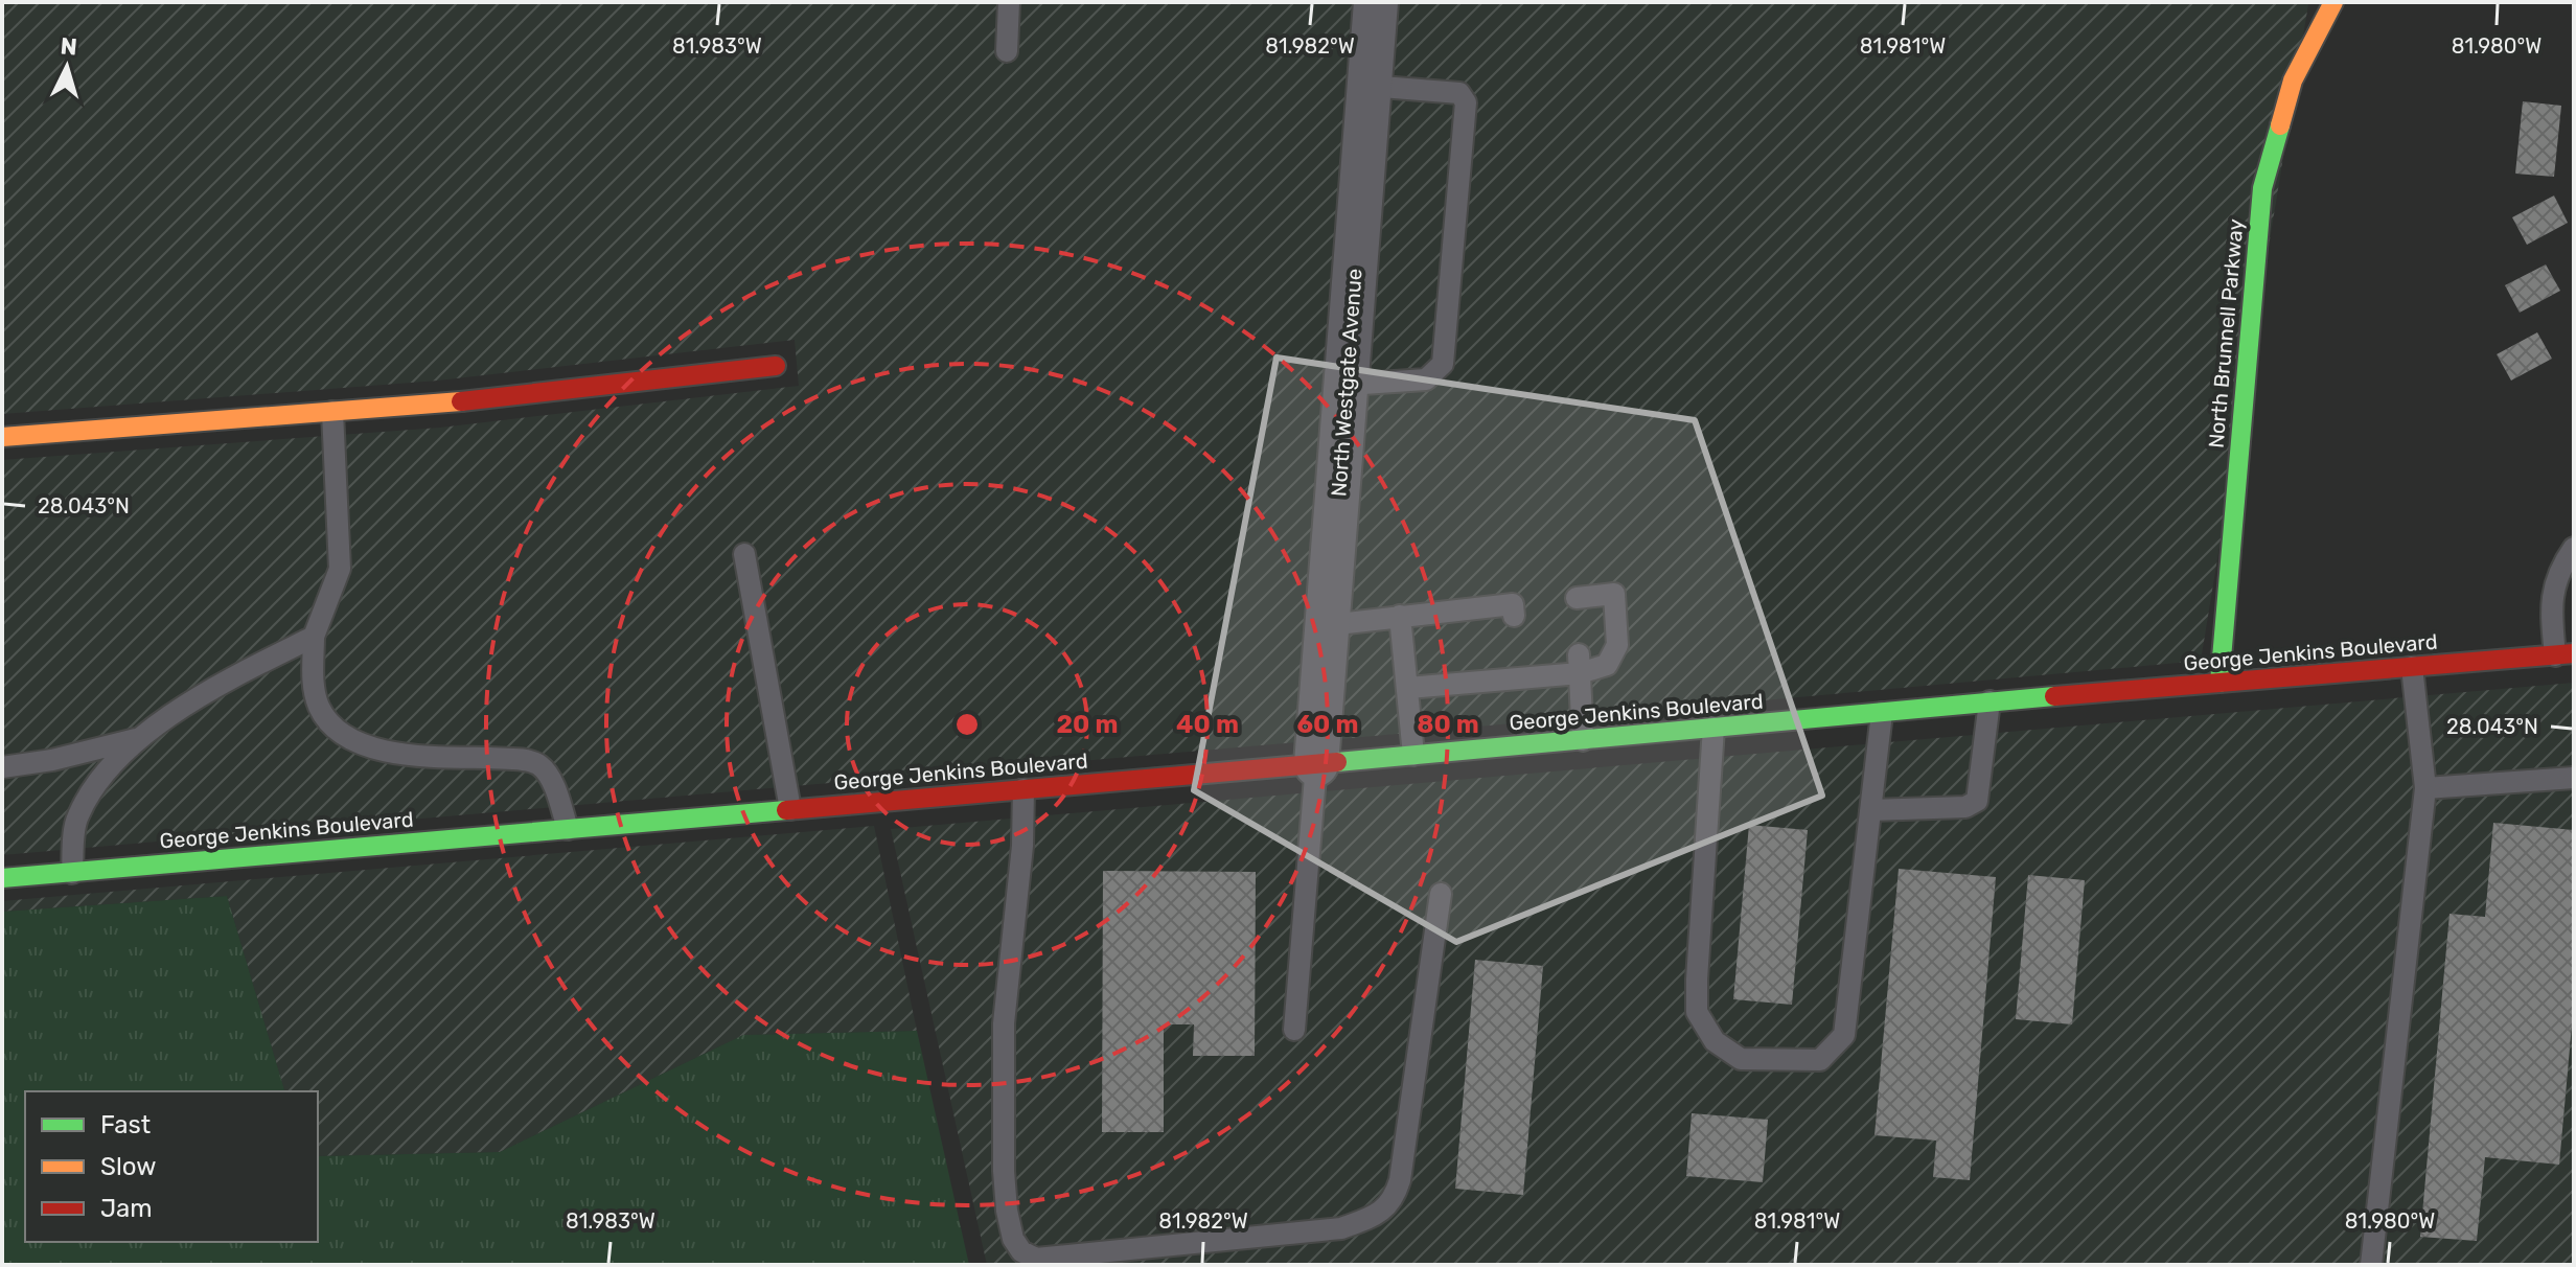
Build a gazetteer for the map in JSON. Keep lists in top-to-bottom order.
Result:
{
  "streets": {
    "main road": ["North Brunnell Parkway", "George Jenkins Boulevard"],
    "street": ["North Westgate Avenue"]
  },
  "crossings": [
    ["North Brunnell Parkway", "George Jenkins Boulevard"],
    ["North Westgate Avenue", "George Jenkins Boulevard"]
  ],
  "legend": ["Fast", "Slow", "Jam"],
  "north": "top",
  "coordinates": [
    "81.983°W",
    "81.982°W",
    "81.981°W",
    "81.980°W",
    "28.043°N"
  ],
  "rings": [
    "20 m",
    "40 m",
    "60 m",
    "80 m"
  ]
}
